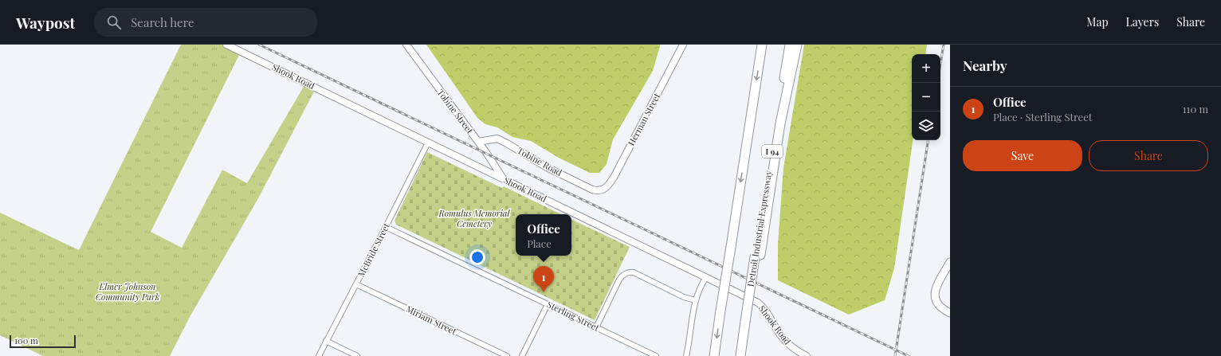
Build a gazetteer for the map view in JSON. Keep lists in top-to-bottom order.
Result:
{
  "streets": {
    "highway": ["I 94", "Detroit Industrial Expressway"],
    "street": [
      "Shook Road",
      "Tobine Street",
      "Herman Street",
      "Tobine Road",
      "McBride Street",
      "Sterling Street",
      "Miriam Street"
    ]
  },
  "crossings": [
    ["Shook Road", "Tobine Street"],
    ["Shook Road", "McBride Street"],
    ["Tobine Street", "Tobine Road"],
    ["Herman Street", "Tobine Road"],
    ["McBride Street", "Sterling Street"],
    ["McBride Street", "Miriam Street"]
  ],
  "parks": ["Romulus Memorial Cemetery", "Elmer Johnson Community Park"],
  "scale_bar": "100 m",
  "page": {
    "header": "Waypost",
    "search": "Search here",
    "nav": ["Map", "Layers", "Share"],
    "heading": "Nearby",
    "map_buttons": ["+", "−"],
    "list": [
      {
        "mark": "1",
        "name": "Office",
        "note": "Place · Sterling Street",
        "value": "110 m"
      }
    ],
    "buttons": ["Save", "Share"],
    "popup": ["Office", "Place"],
    "pins": "1",
    "scale": "100 m"
  }
}
